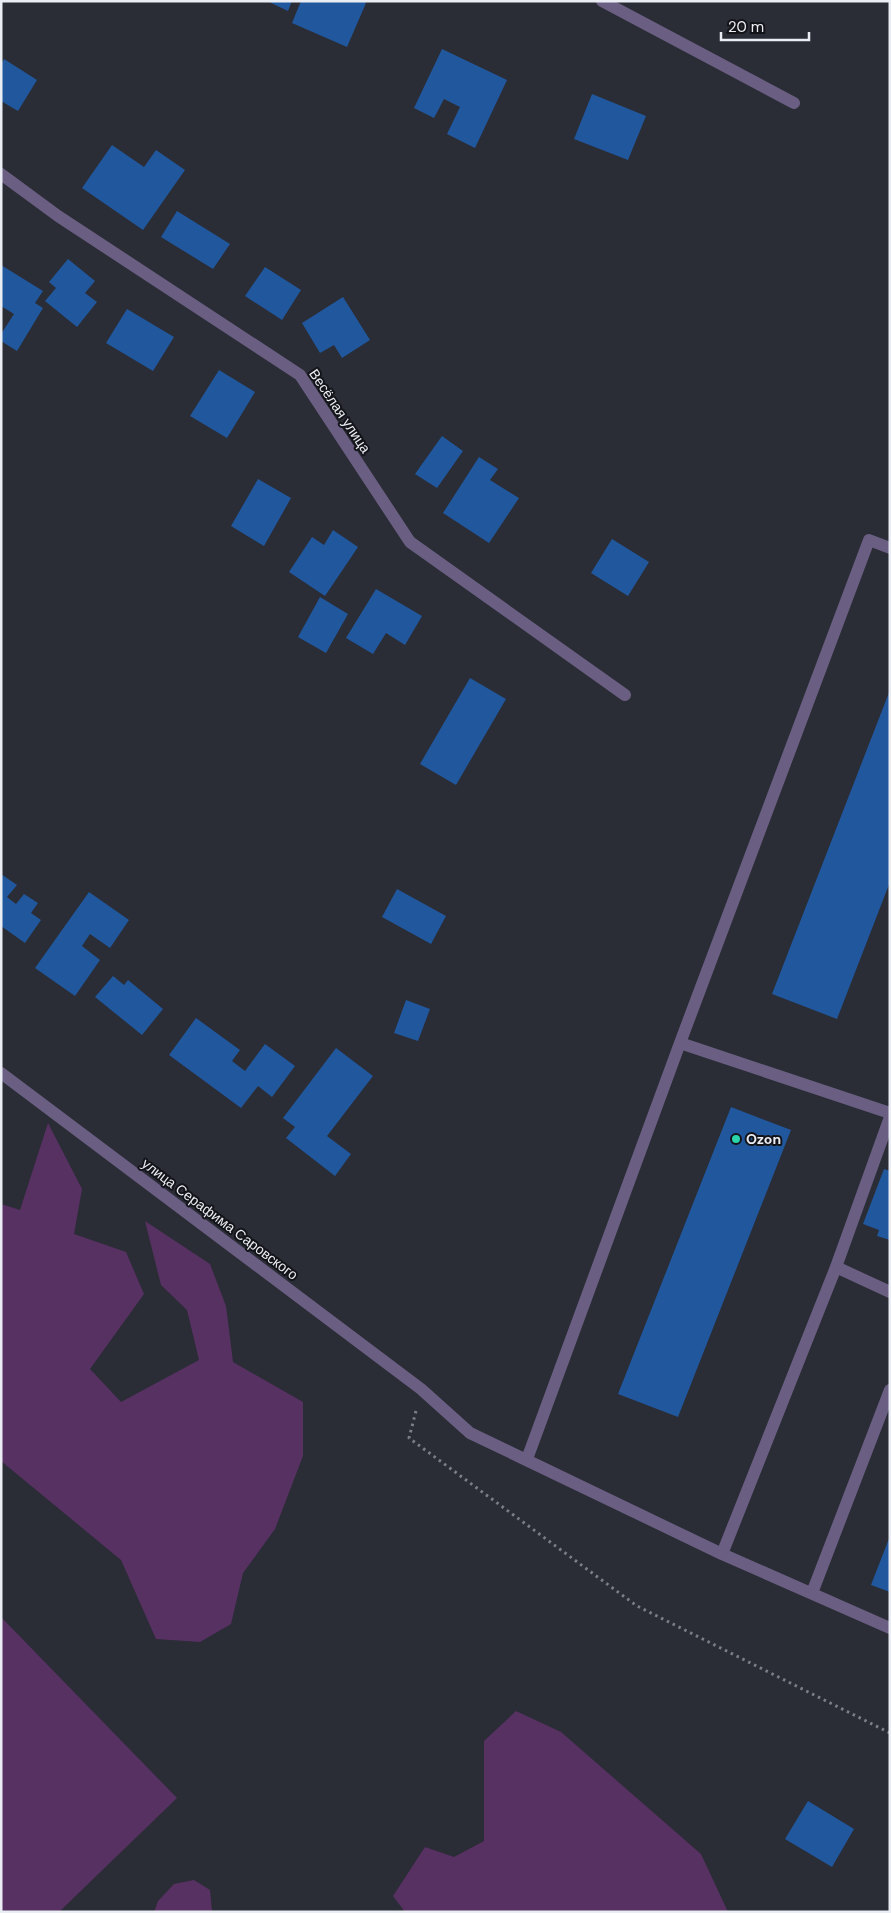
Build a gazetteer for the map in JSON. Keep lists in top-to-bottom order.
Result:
{
  "streets": {
    "street": ["Весёлая улица", "улица Серафима Саровского"]
  },
  "places": ["Ozon"],
  "scale_bar": "20 m"
}
